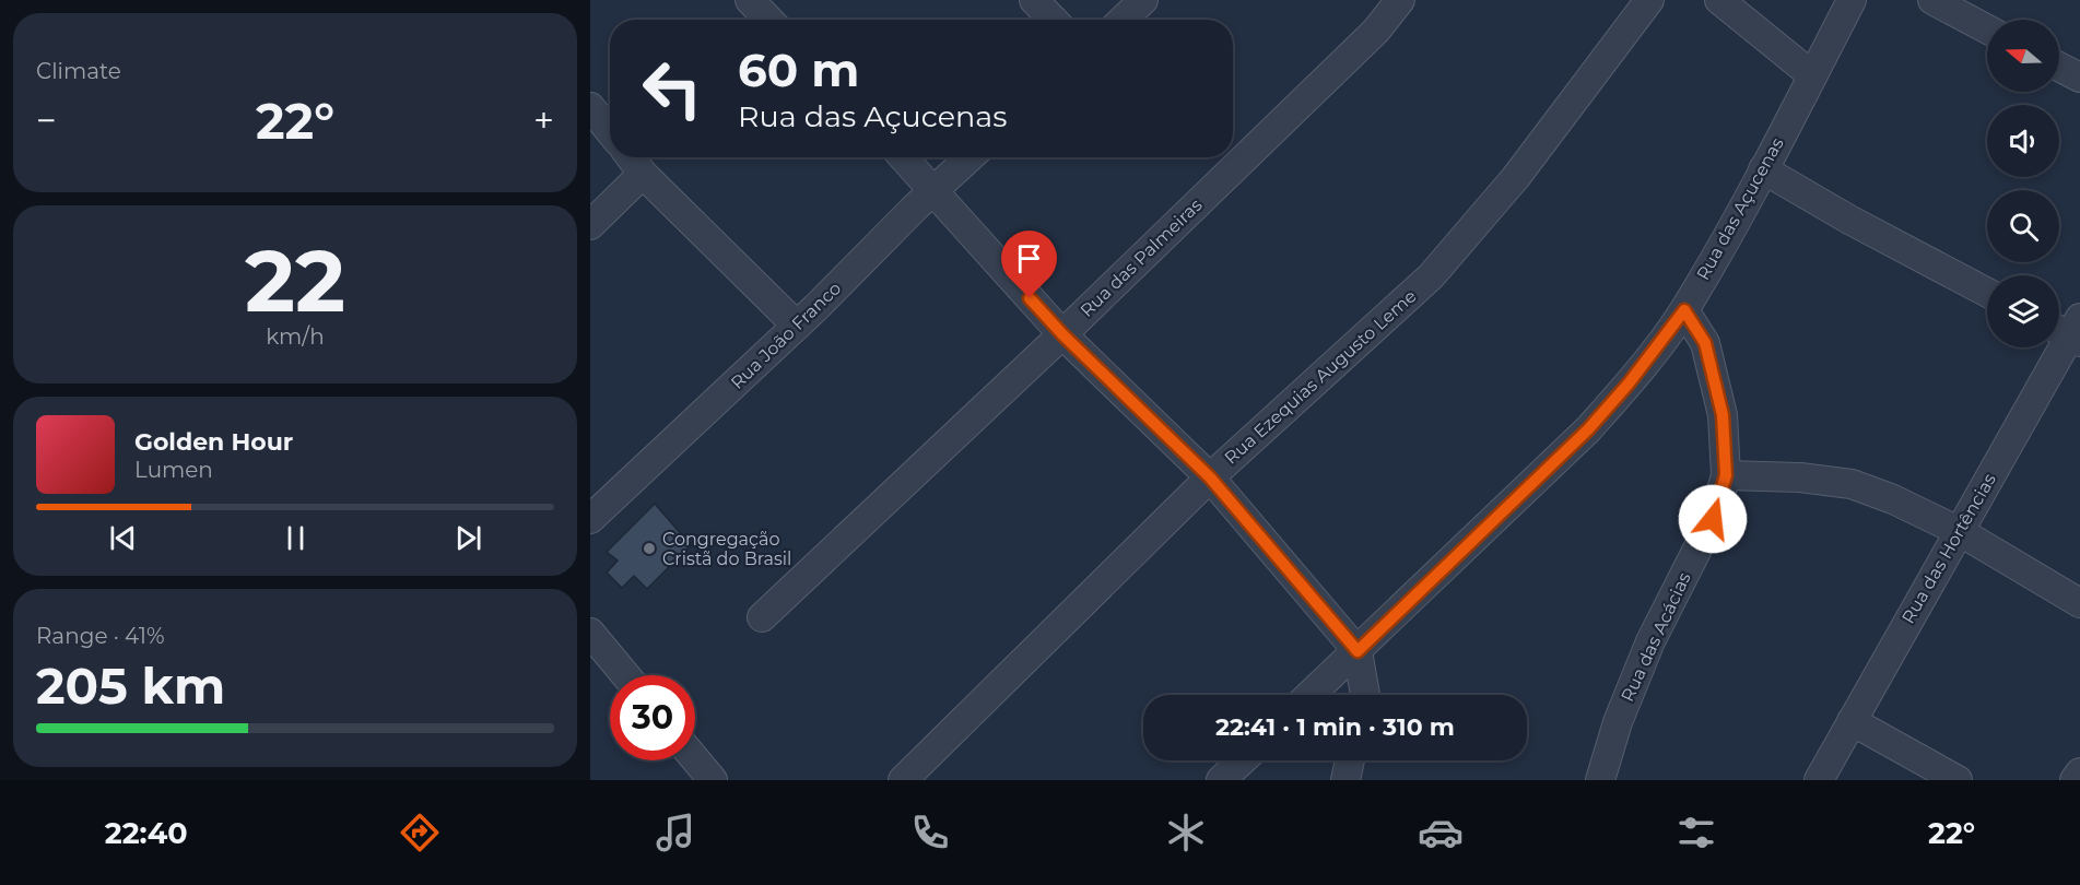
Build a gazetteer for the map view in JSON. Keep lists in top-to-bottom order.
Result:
{
  "streets": {
    "street": [
      "Rua das Açucenas",
      "Rua das Palmeiras",
      "Rua João Franco",
      "Rua Ezequias Augusto Leme",
      "Rua das Hortências",
      "Rua das Acácias"
    ]
  },
  "crossings": [
    ["Rua das Açucenas", "Rua das Acácias"]
  ],
  "places": ["Congregação Cristã do Brasil"],
  "north": "left",
  "page": {
    "tile": [
      "Climate",
      ["22", "km/h"],
      ["Range · 41%", "205 km"]
    ],
    "turn": ["60 m", "Rua das Açucenas"],
    "heat": ["−", "22°", "+"],
    "song": ["Golden Hour", "Lumen"],
    "limit": "30",
    "trip": "22:41 · 1 min · 310 m",
    "tabs": ["22:40", "22°"]
  }
}
